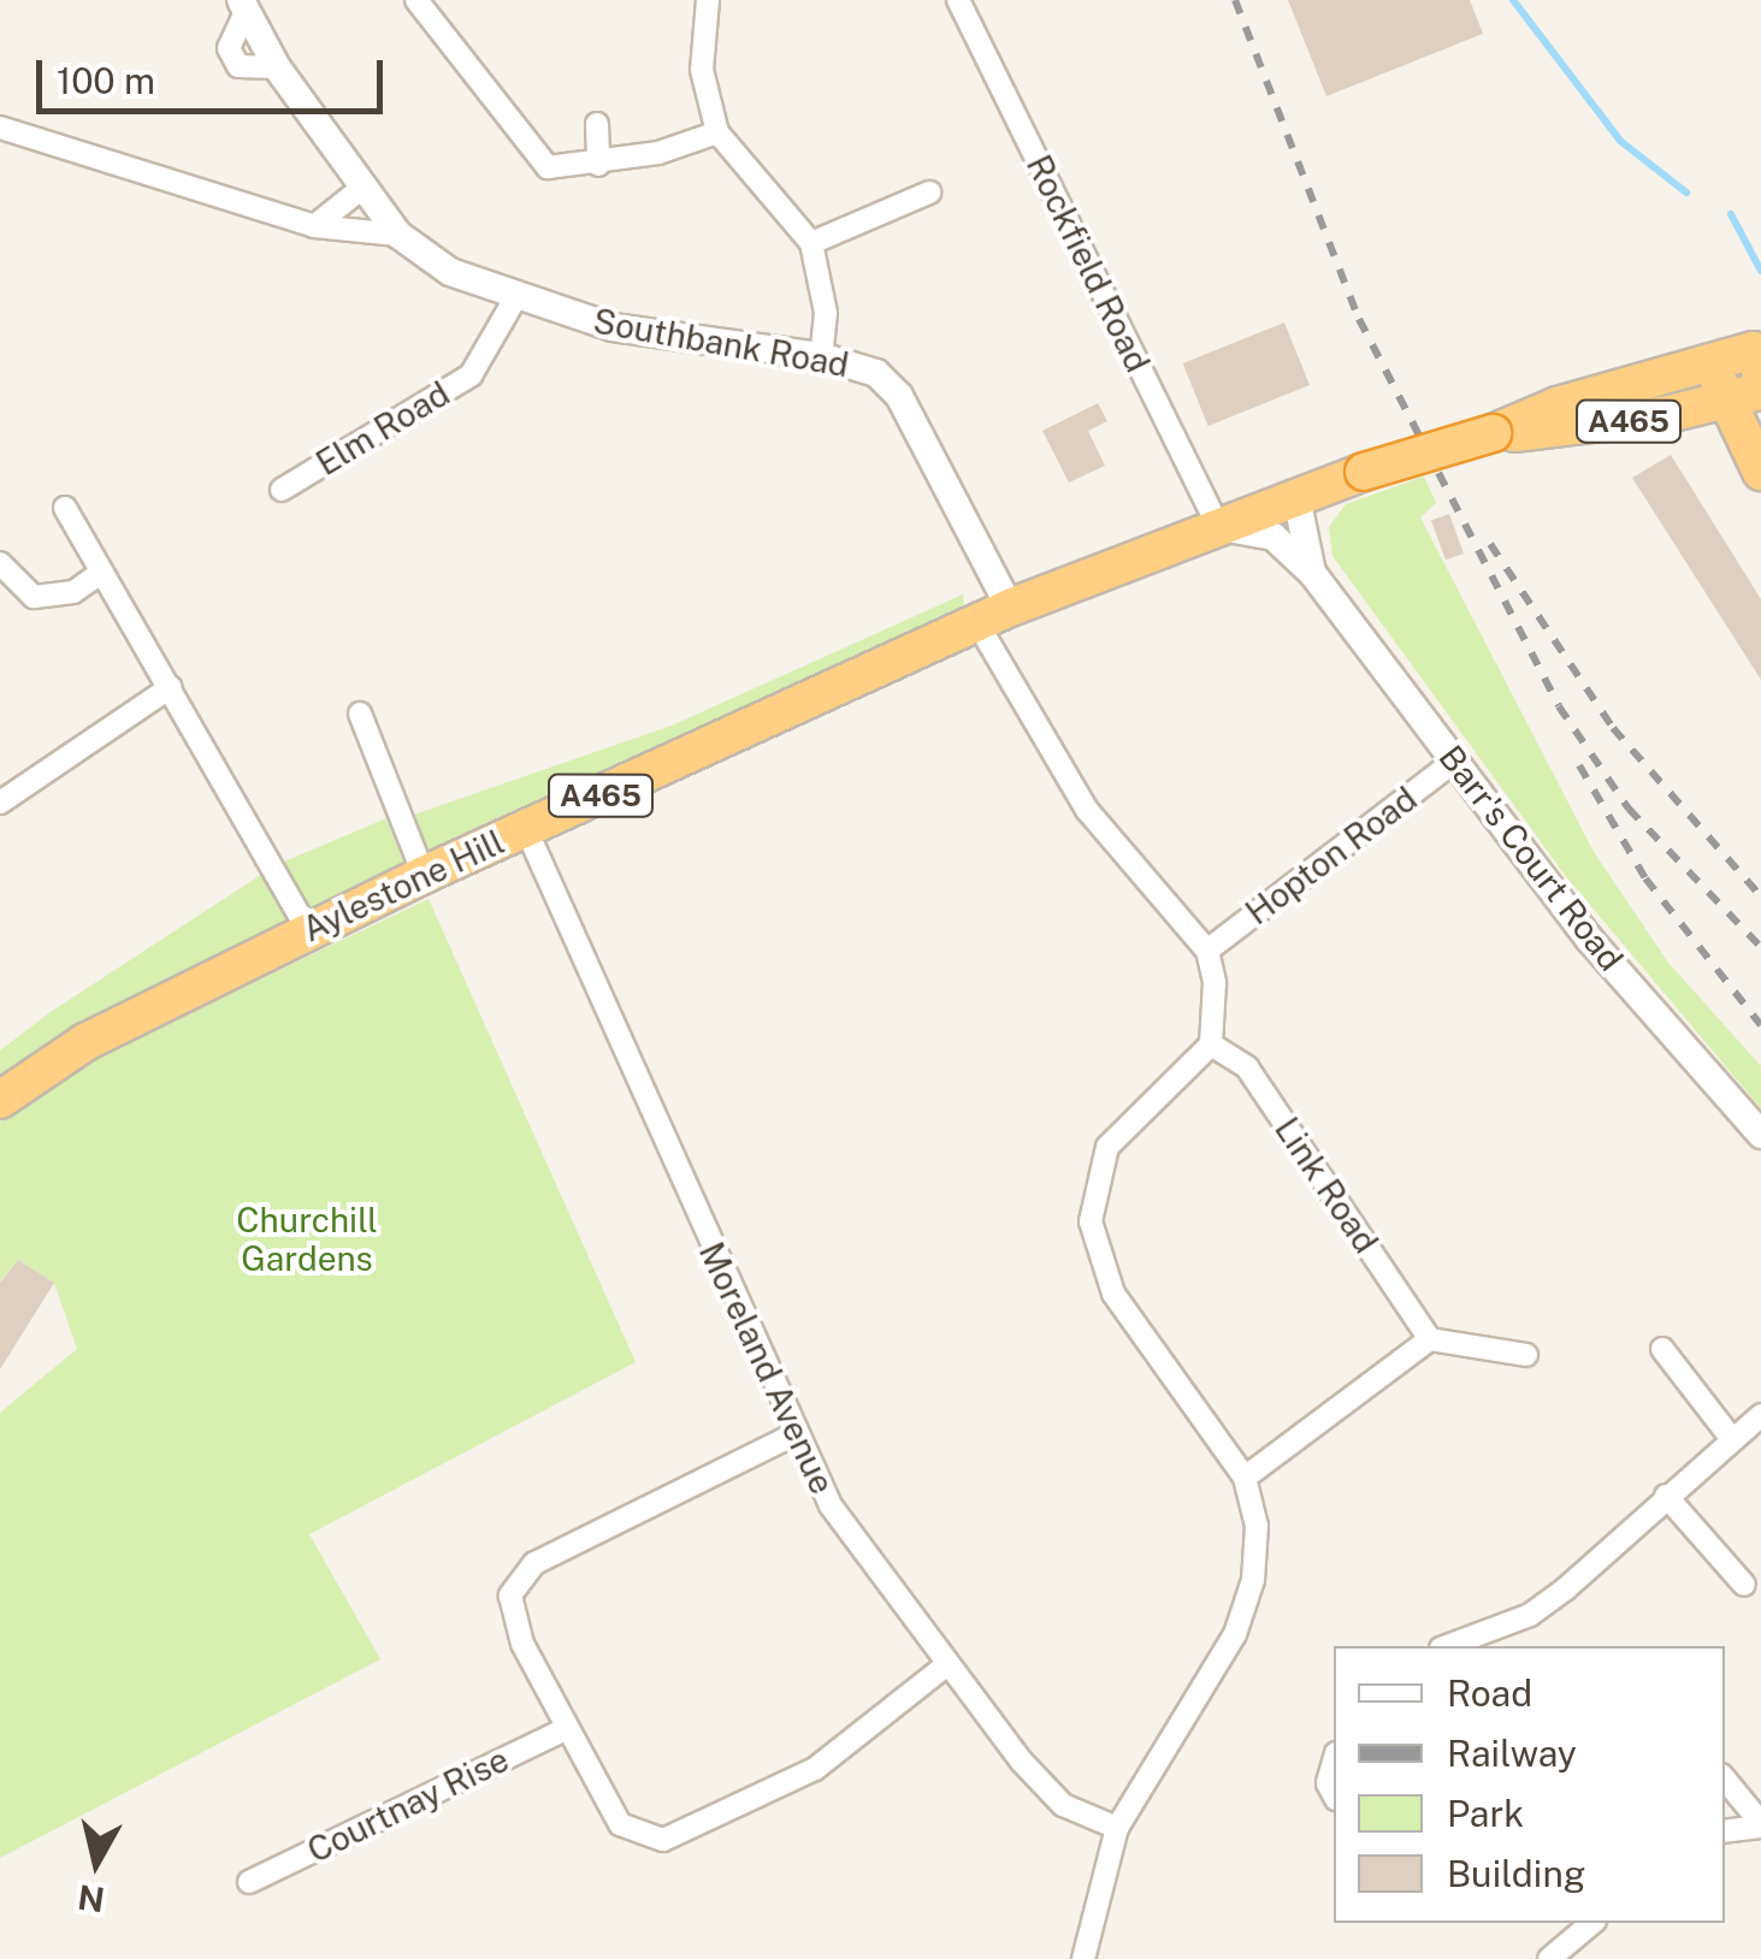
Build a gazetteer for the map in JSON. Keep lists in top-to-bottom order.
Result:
{
  "streets": {
    "highway": ["A465", "Aylestone Hill"],
    "street": [
      "Rockfield Road",
      "Southbank Road",
      "Elm Road",
      "Hopton Road",
      "Barr's Court Road",
      "Link Road",
      "Moreland Avenue",
      "Courtnay Rise"
    ]
  },
  "crossings": [
    ["Rockfield Road", "A465"],
    ["Rockfield Road", "Barr's Court Road"],
    ["Rockfield Road", "Aylestone Hill"],
    ["Southbank Road", "Elm Road"],
    ["Southbank Road", "Aylestone Hill"],
    ["A465", "Barr's Court Road"],
    ["A465", "Aylestone Hill"],
    ["Hopton Road", "Barr's Court Road"],
    ["Barr's Court Road", "Aylestone Hill"],
    ["Aylestone Hill", "Moreland Avenue"]
  ],
  "parks": ["Churchill Gardens"],
  "legend": [
    "Road",
    "Railway",
    "Park",
    "Building"
  ],
  "scale_bar": "100 m",
  "north": "bottom"
}
